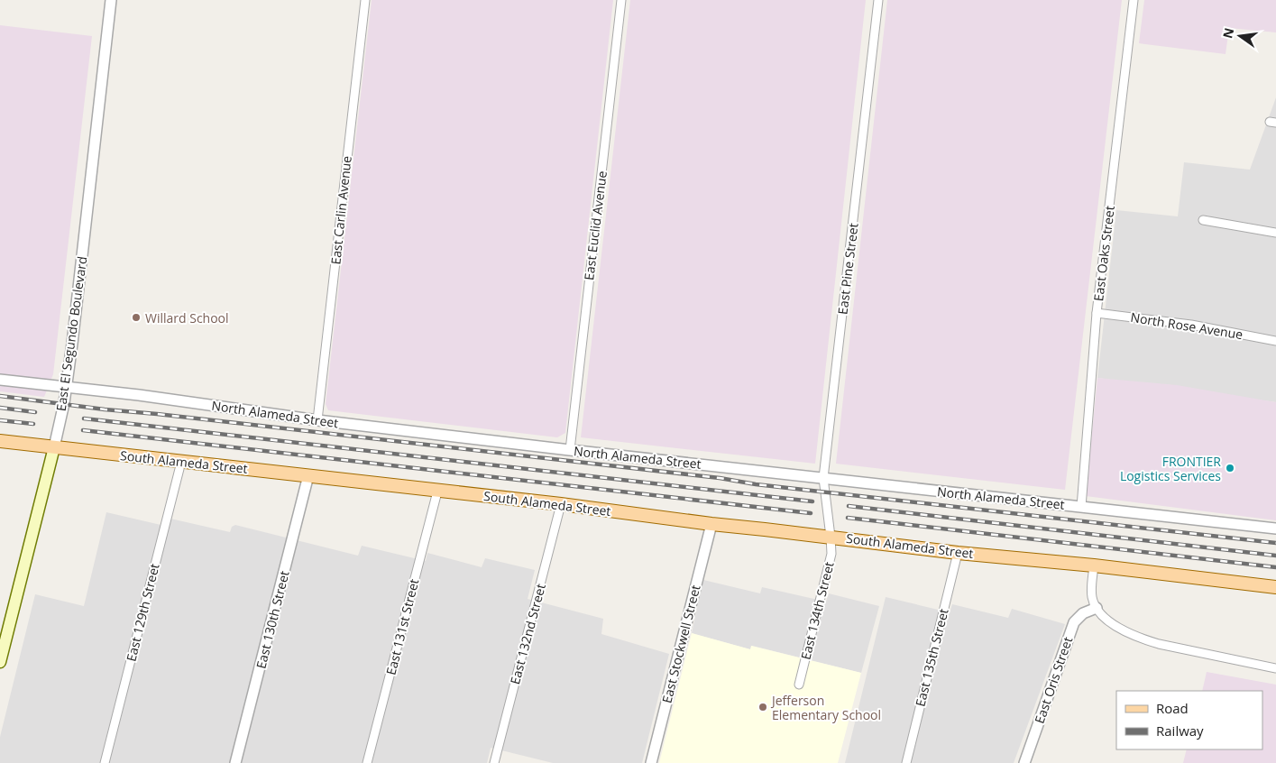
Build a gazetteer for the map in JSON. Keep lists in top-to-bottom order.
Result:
{
  "streets": {
    "main road": ["East El Segundo Boulevard", "South Alameda Street"],
    "street": [
      "East Carlin Avenue",
      "East Euclid Avenue",
      "East Oaks Street",
      "East Pine Street",
      "North Rose Avenue",
      "North Alameda Street",
      "East 134th Street",
      "East 129th Street",
      "East 130th Street",
      "East 131st Street",
      "East 132nd Street",
      "East Stockwell Street",
      "East 135th Street",
      "East Oris Street"
    ]
  },
  "crossings": [
    ["East Carlin Avenue", "North Alameda Street"],
    ["East Euclid Avenue", "North Alameda Street"],
    ["East Oaks Street", "North Rose Avenue"],
    ["East Oaks Street", "North Alameda Street"],
    ["East Pine Street", "North Alameda Street"],
    ["East Pine Street", "South Alameda Street"],
    ["East Pine Street", "East 134th Street"],
    ["East El Segundo Boulevard", "North Alameda Street"],
    ["East El Segundo Boulevard", "South Alameda Street"],
    ["South Alameda Street", "East 134th Street"],
    ["South Alameda Street", "East 129th Street"],
    ["South Alameda Street", "East 130th Street"],
    ["South Alameda Street", "East 131st Street"],
    ["South Alameda Street", "East 132nd Street"],
    ["South Alameda Street", "East Stockwell Street"],
    ["South Alameda Street", "East 135th Street"]
  ],
  "places": ["Willard School", "FRONTIER Logistics Services", "Jefferson Elementary School"],
  "legend": ["Road", "Railway"],
  "north": "left"
}
